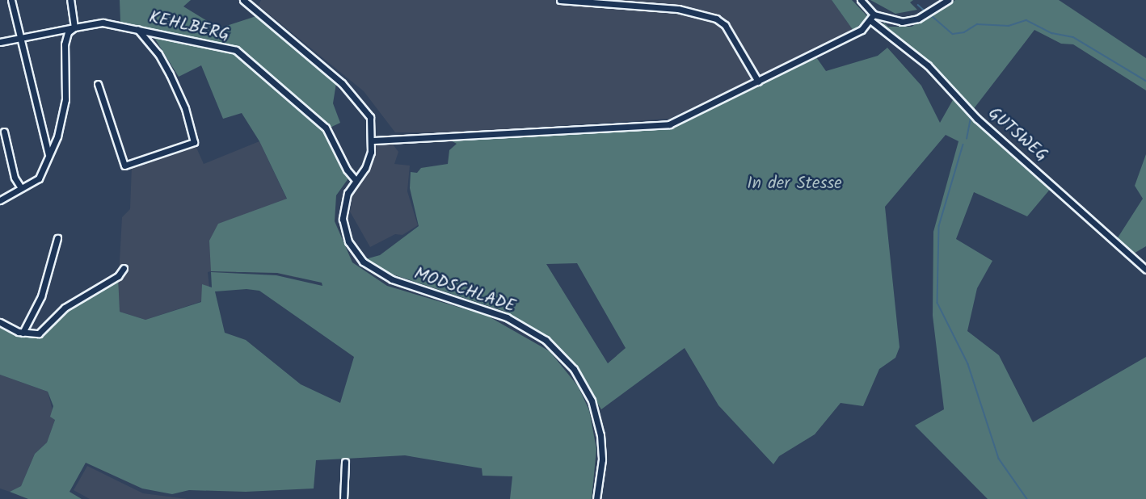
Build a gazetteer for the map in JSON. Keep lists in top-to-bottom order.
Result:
{
  "streets": {
    "street": ["KEHLBERG", "GUTSWEG", "MODSCHLADE"]
  },
  "crossings": [
    ["KEHLBERG", "MODSCHLADE"]
  ],
  "parks": ["In der Stesse"]
}
